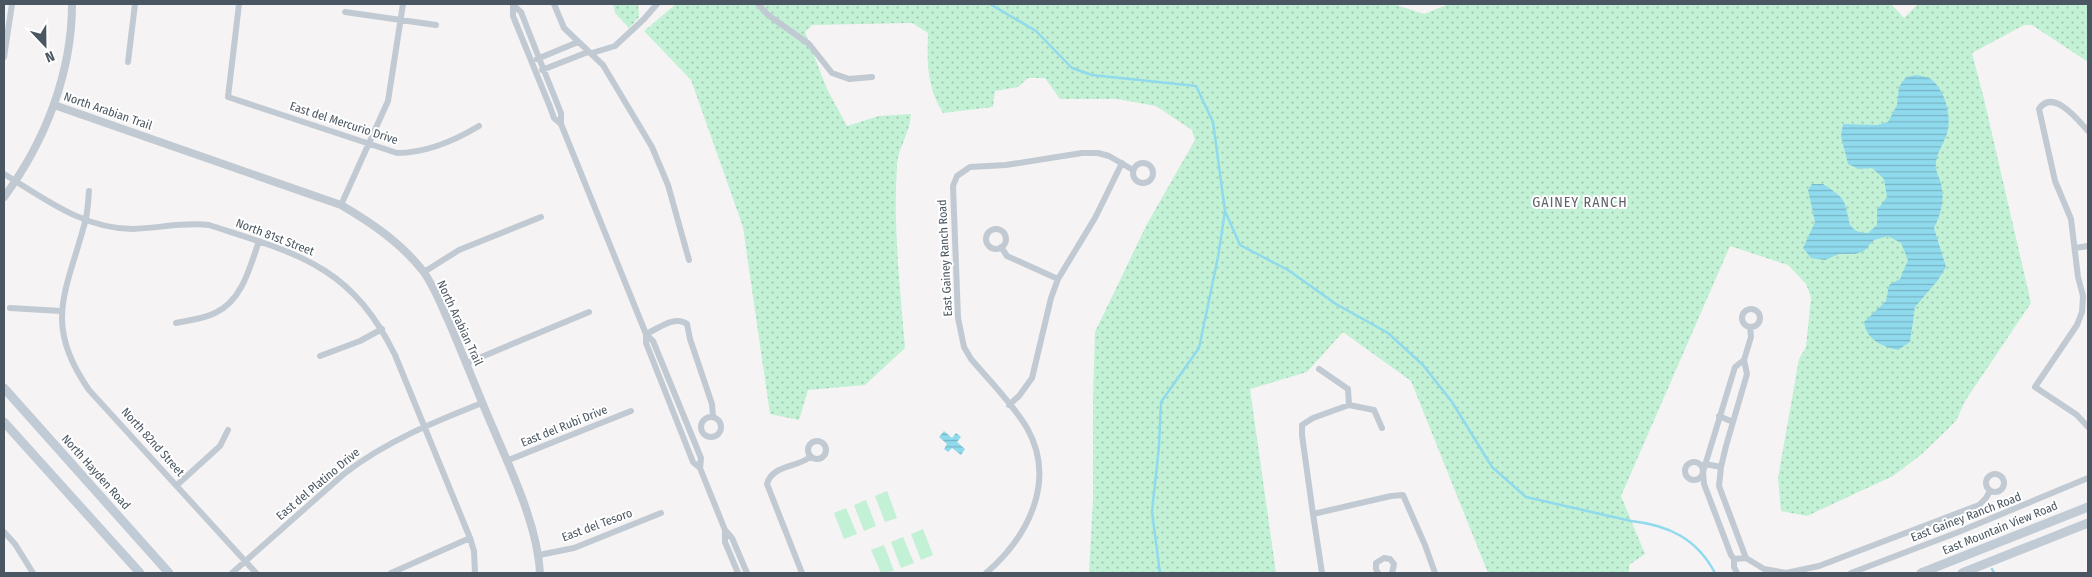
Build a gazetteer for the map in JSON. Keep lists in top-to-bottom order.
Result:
{
  "streets": {
    "main road": ["North Hayden Road", "East Mountain View Road"],
    "street": [
      "North Arabian Trail",
      "East del Mercurio Drive",
      "North 81st Street",
      "East Gainey Ranch Road",
      "East del Rubi Drive",
      "North 82nd Street",
      "East del Platino Drive",
      "East del Tesoro"
    ]
  },
  "crossings": [
    ["North Arabian Trail", "East del Rubi Drive"],
    ["North Arabian Trail", "East del Platino Drive"],
    ["North Arabian Trail", "East del Tesoro"],
    ["North 81st Street", "North 82nd Street"],
    ["North 81st Street", "East del Platino Drive"],
    ["North 82nd Street", "East del Platino Drive"]
  ],
  "districts": ["GAINEY RANCH"],
  "north": "bottom"
}
